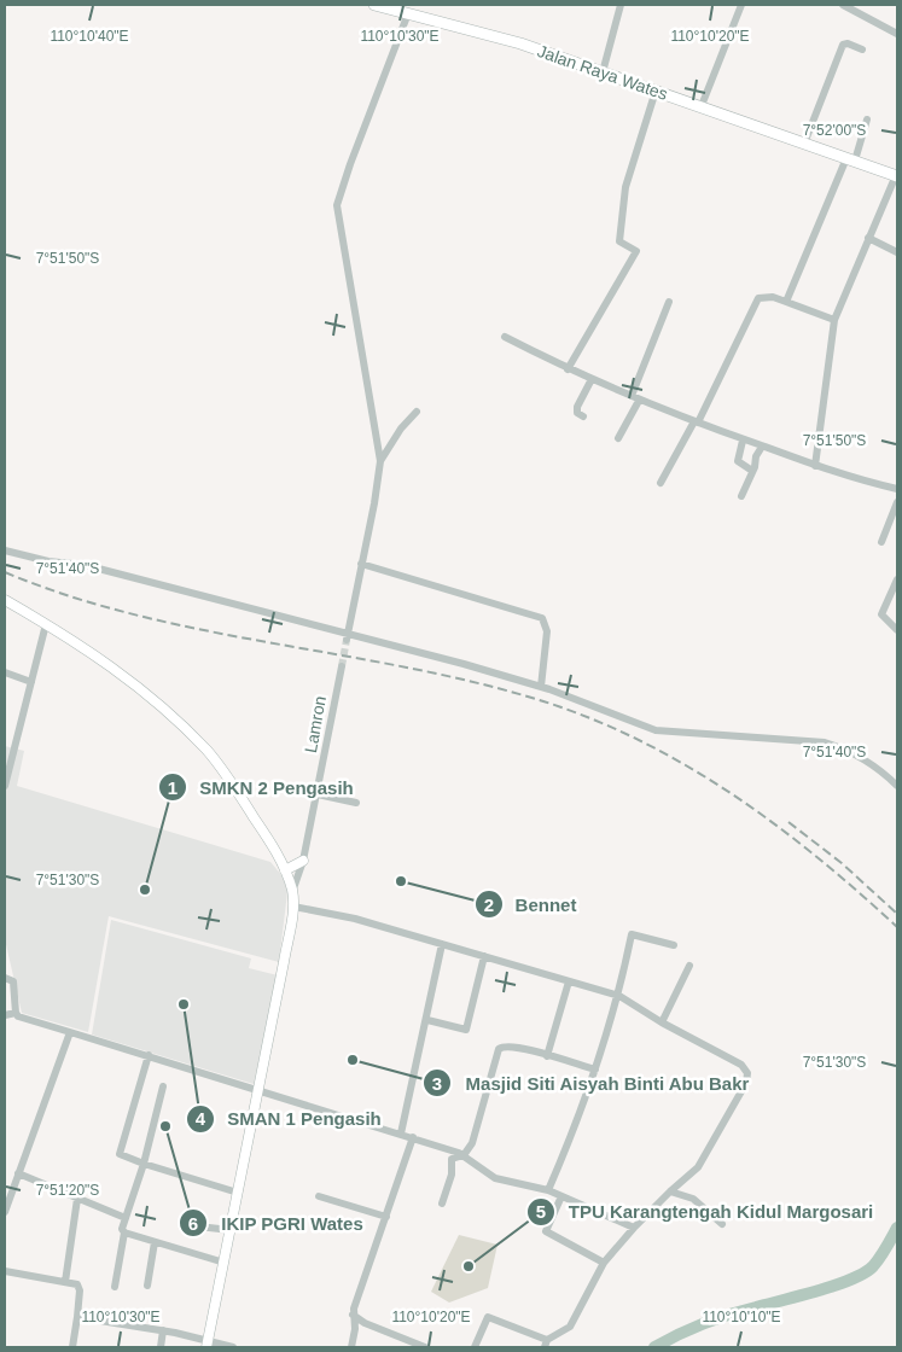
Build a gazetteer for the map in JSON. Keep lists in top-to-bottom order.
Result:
{
  "streets": {
    "highway": ["Jalan Raya Wates"],
    "street": ["Lamron"]
  },
  "places": [
    "Bennet",
    "SMKN 2 Pengasih",
    "SMAN 1 Pengasih",
    "Masjid Siti Aisyah Binti Abu Bakr",
    "IKIP PGRI Wates",
    "TPU Karangtengah Kidul Margosari"
  ],
  "coordinates": [
    "110°10'40\"E",
    "110°10'30\"E",
    "110°10'20\"E",
    "7°52'00\"S",
    "7°51'50\"S",
    "7°51'40\"S",
    "7°51'30\"S",
    "7°51'20\"S",
    "110°10'10\"E"
  ]
}
